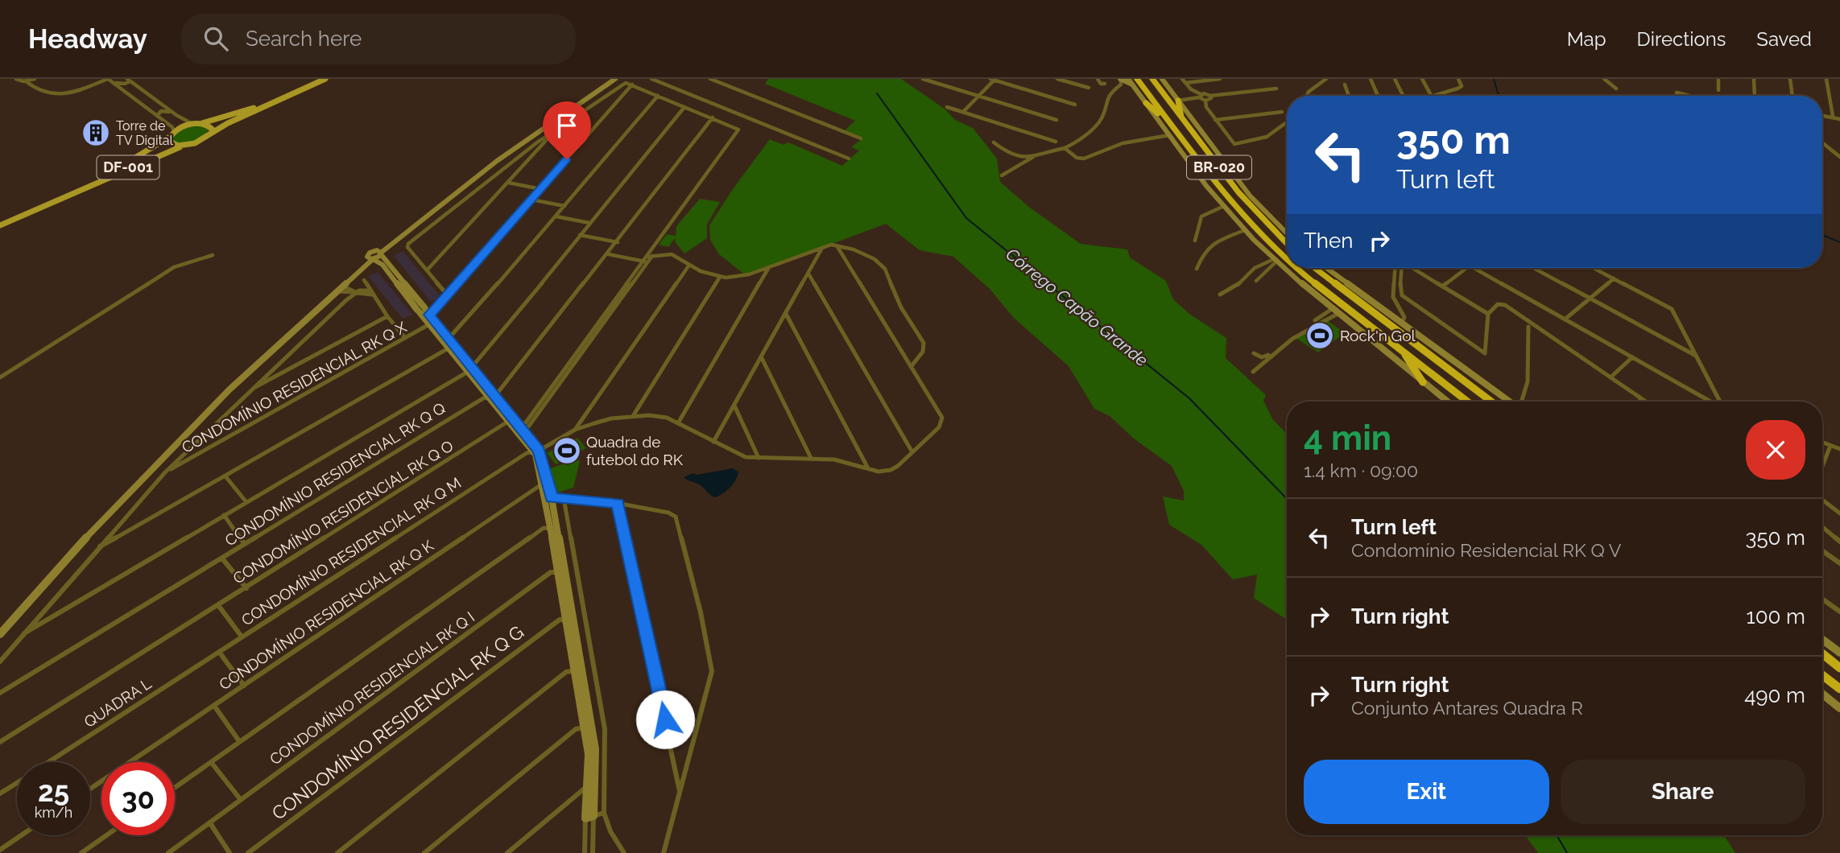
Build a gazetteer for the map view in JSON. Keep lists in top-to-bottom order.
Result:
{
  "streets": {
    "highway": ["BR-020"],
    "main road": ["DF-001"],
    "street": [
      "CONDOMÍNIO RESIDENCIAL RK Q X",
      "CONDOMÍNIO RESIDENCIAL RK Q Q",
      "CONDOMÍNIO RESIDENCIAL RK Q O",
      "CONDOMÍNIO RESIDENCIAL RK Q M",
      "CONDOMÍNIO RESIDENCIAL RK Q K",
      "CONDOMÍNIO RESIDENCIAL RK Q I",
      "QUADRA L",
      "CONDOMÍNIO RESIDENCIAL RK Q G"
    ]
  },
  "crossings": [
    ["CONDOMÍNIO RESIDENCIAL RK Q Q", "CONDOMÍNIO RESIDENCIAL RK Q O"],
    ["CONDOMÍNIO RESIDENCIAL RK Q M", "QUADRA L"]
  ],
  "water": ["Córrego Capão Grande"],
  "places": {
    "building": ["Torre de TV Digital"],
    "sports": ["Rock'n Gol", "Quadra de futebol do RK"]
  },
  "page": {
    "header": "Headway",
    "search": "Search here",
    "nav": ["Map", "Directions", "Saved"],
    "turn": ["350 m", "Turn left"],
    "then": "Then",
    "heading": ["4 min", "1.4 km · 09:00"],
    "list": [
      {
        "name": "Turn left",
        "note": "Condomínio Residencial RK Q V",
        "value": "350 m"
      },
      {
        "name": "Turn right",
        "value": "100 m"
      },
      {
        "name": "Turn right",
        "note": "Conjunto Antares Quadra R",
        "value": "490 m"
      }
    ],
    "buttons": ["Exit", "Share"],
    "speed": "25 km/h",
    "limit": "30"
  }
}
